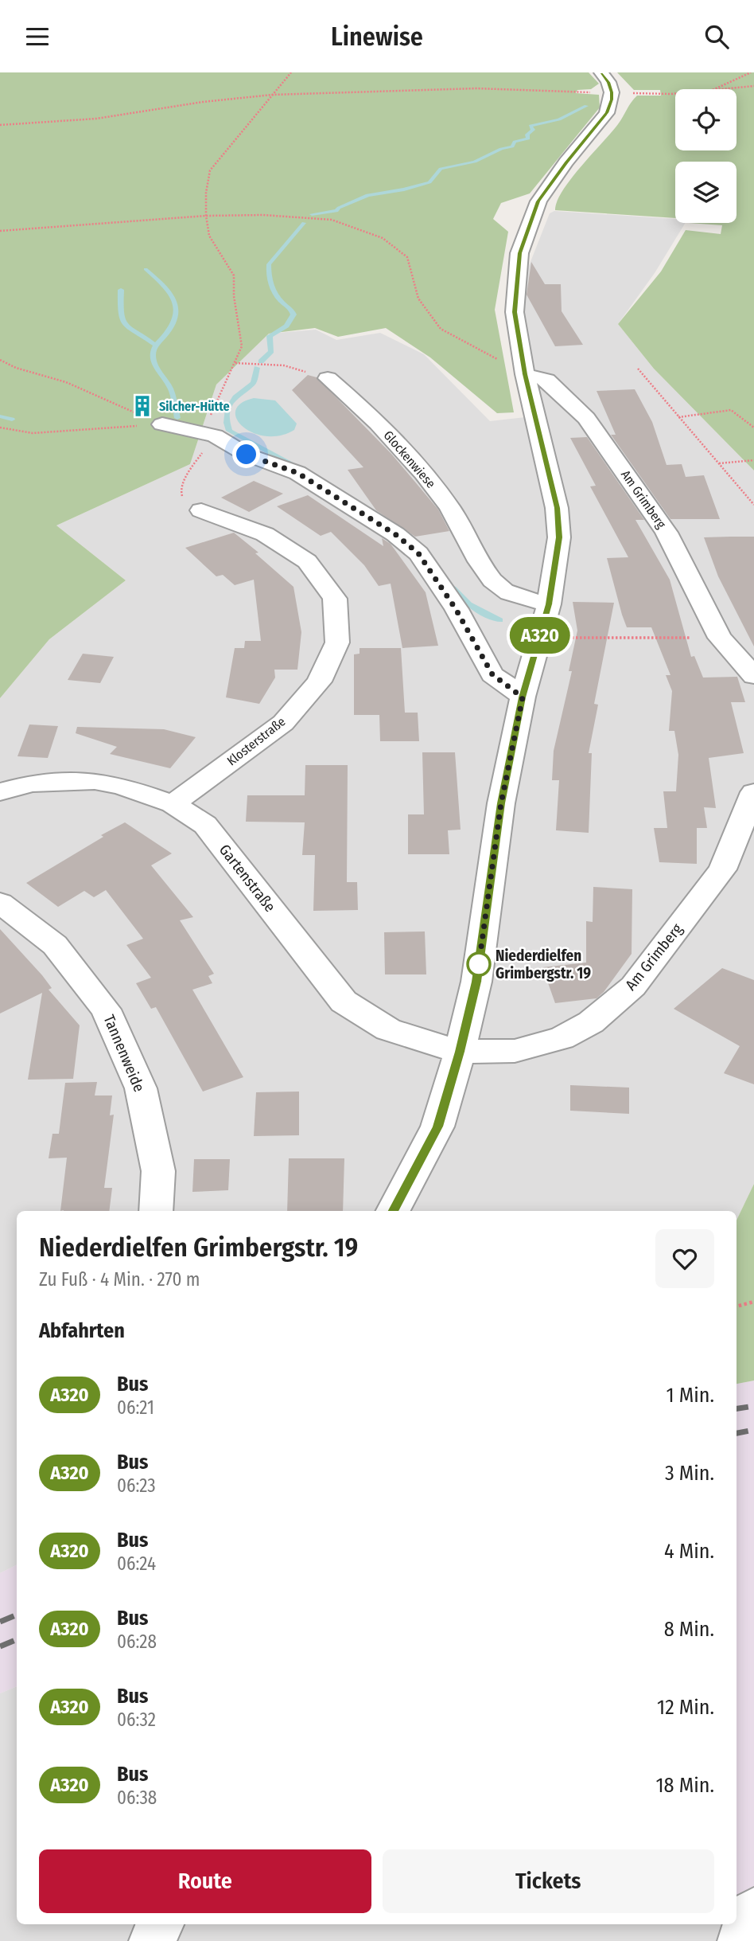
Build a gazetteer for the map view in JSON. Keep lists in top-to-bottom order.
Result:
{
  "streets": {
    "street": [
      "Glockenwiese",
      "Am Grimberg",
      "Klosterstraße",
      "Gartenstraße",
      "Tannenweide"
    ]
  },
  "crossings": [
    ["Am Grimberg", "Gartenstraße"],
    ["Klosterstraße", "Gartenstraße"]
  ],
  "places": {
    "building": ["Silcher-Hütte"],
    "other": ["Niederdielfen Grimbergstr. 19"]
  },
  "lines": ["bus line A320"],
  "page": {
    "header": "Linewise",
    "on_map": "A320",
    "heading": [
      ["Niederdielfen Grimbergstr. 19", "Zu Fuß · 4 Min. · 270 m"],
      "Abfahrten"
    ],
    "list": [
      {
        "mark": "A320",
        "name": "Bus",
        "note": "06:21",
        "value": "1 Min."
      },
      {
        "mark": "A320",
        "name": "Bus",
        "note": "06:23",
        "value": "3 Min."
      },
      {
        "mark": "A320",
        "name": "Bus",
        "note": "06:24",
        "value": "4 Min."
      },
      {
        "mark": "A320",
        "name": "Bus",
        "note": "06:28",
        "value": "8 Min."
      },
      {
        "mark": "A320",
        "name": "Bus",
        "note": "06:32",
        "value": "12 Min."
      },
      {
        "mark": "A320",
        "name": "Bus",
        "note": "06:38",
        "value": "18 Min."
      }
    ],
    "buttons": ["Route", "Tickets"]
  }
}
